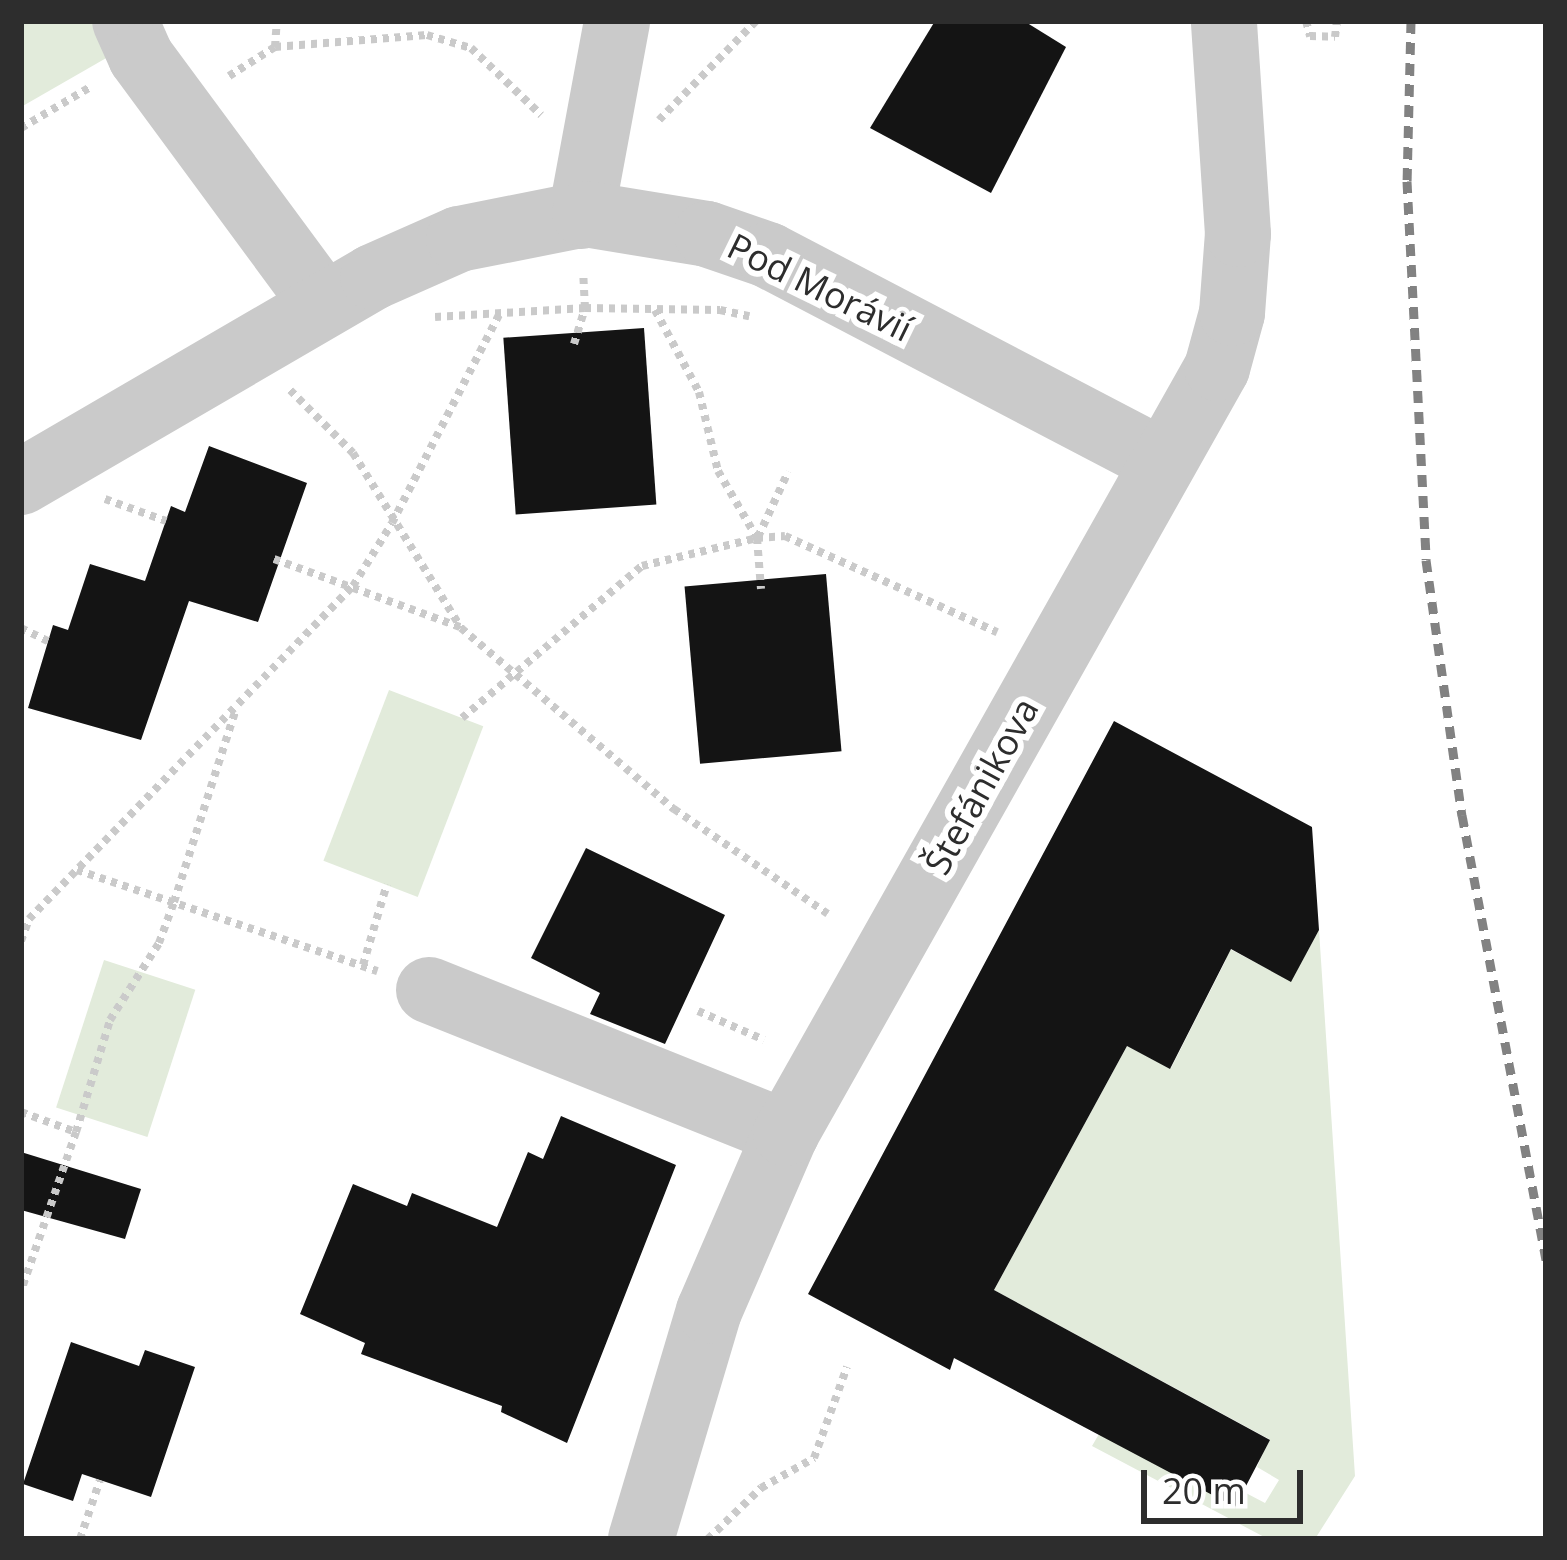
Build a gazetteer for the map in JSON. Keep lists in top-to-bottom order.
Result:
{
  "streets": {
    "street": ["Pod Morávií", "Štefánikova"]
  },
  "crossings": [
    ["Pod Morávií", "Štefánikova"]
  ],
  "scale_bar": "20 m"
}
